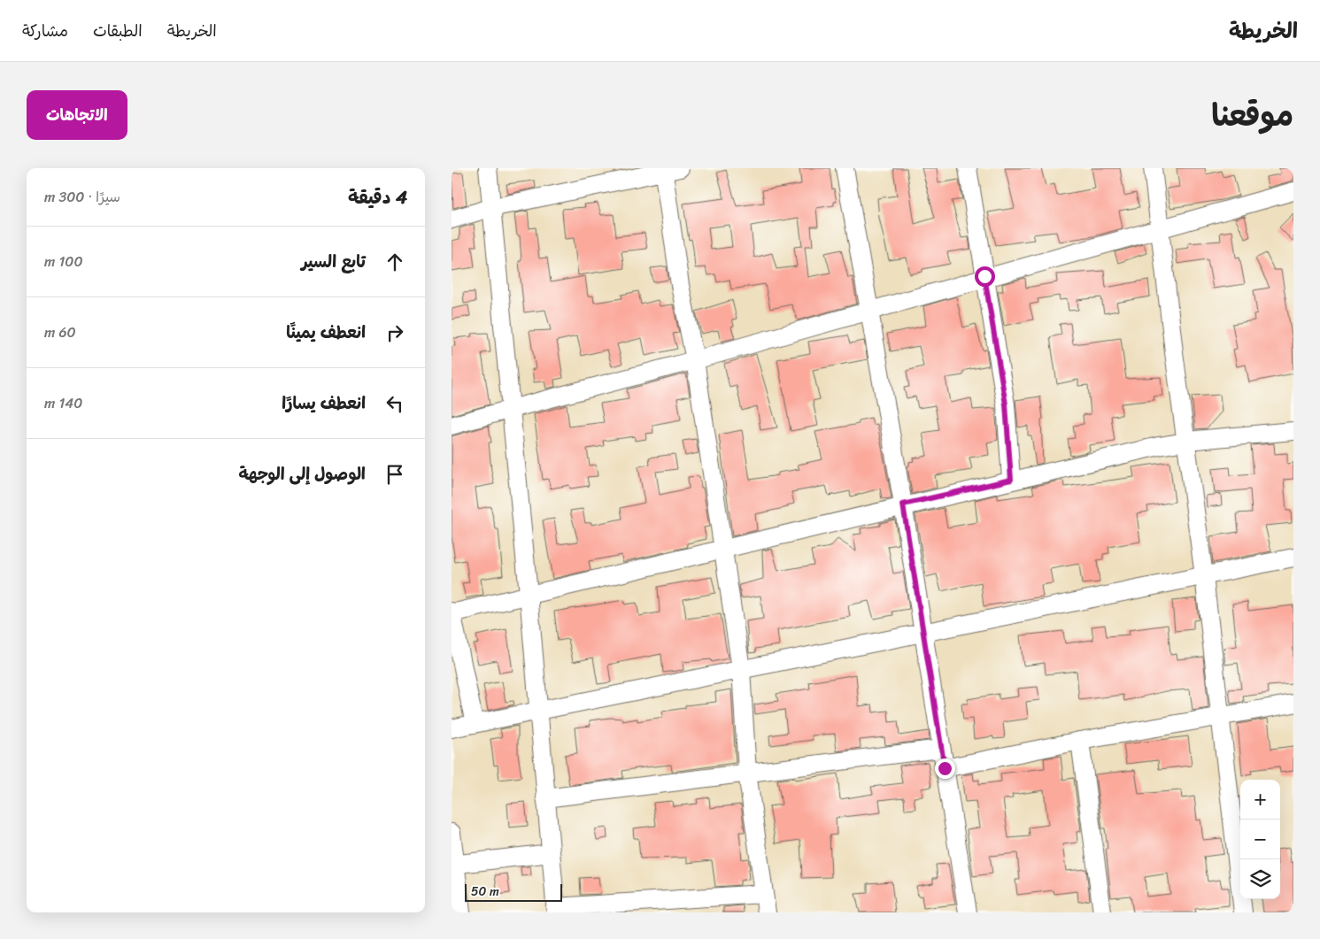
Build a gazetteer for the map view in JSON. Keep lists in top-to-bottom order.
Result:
{
  "scale_bar": "50 m",
  "page": {
    "header": "الخريطة",
    "nav": ["الخريطة", "الطبقات", "مشاركة"],
    "title": "موقعنا",
    "buttons": "الاتجاهات",
    "heading": ["4 دقيقة", "سيرًا · 300 m"],
    "list": [
      ["تابع السير", "100 m"],
      ["انعطف يمينًا", "60 m"],
      ["انعطف يسارًا", "140 m"],
      "الوصول إلى الوجهة"
    ],
    "map_buttons": ["+", "−"],
    "scale": "50 m"
  }
}
